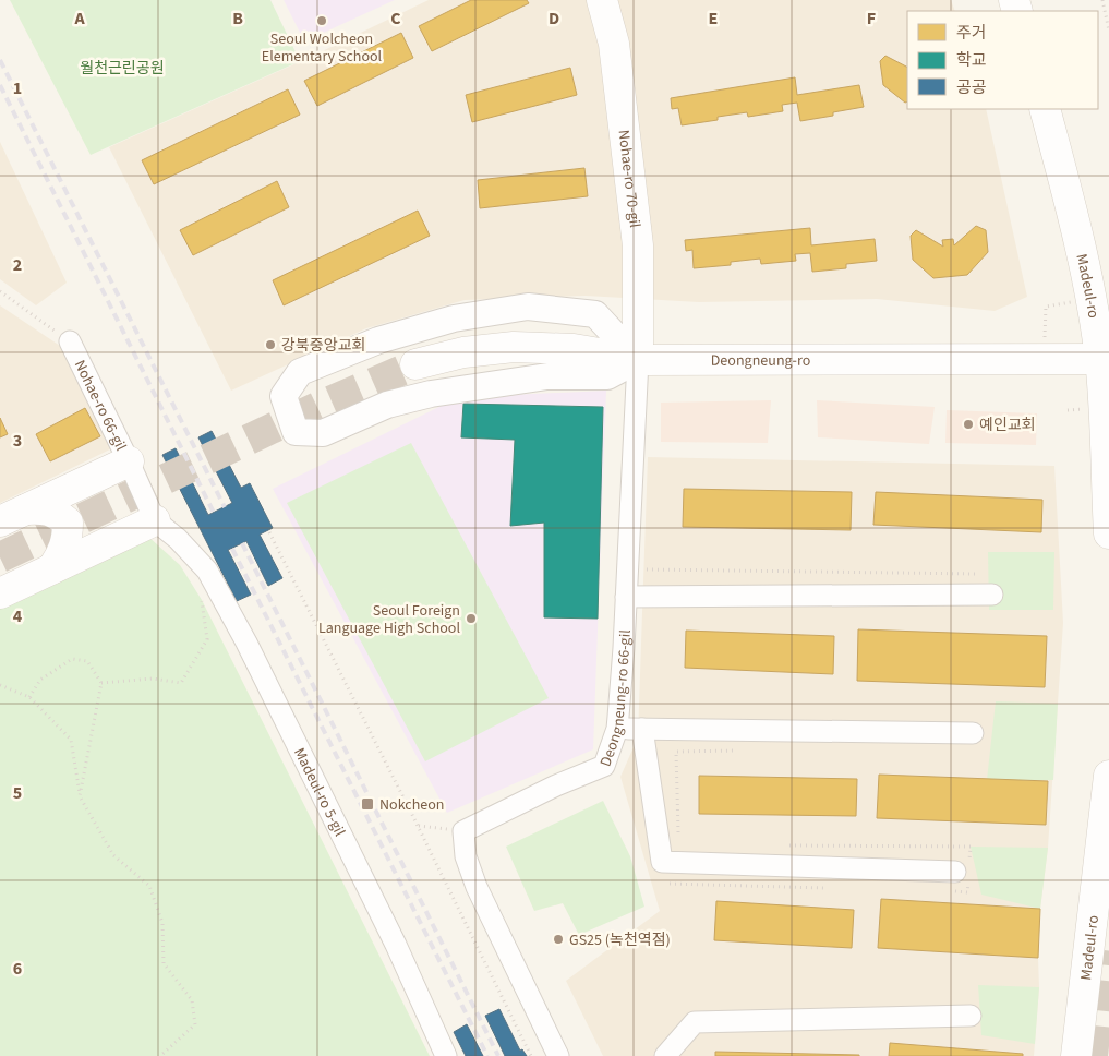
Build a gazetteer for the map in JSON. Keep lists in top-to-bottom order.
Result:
{
  "streets": {
    "main road": ["Nohae-ro 70-gil", "Madeul-ro", "Deongneung-ro"],
    "street": ["Nohae-ro 66-gil", "Deongneung-ro 66-gil", "Madeul-ro 5-gil"]
  },
  "crossings": [
    ["Nohae-ro 70-gil", "Deongneung-ro"],
    ["Nohae-ro 70-gil", "Deongneung-ro 66-gil"],
    ["Madeul-ro", "Deongneung-ro"],
    ["Deongneung-ro", "Deongneung-ro 66-gil"],
    ["Nohae-ro 66-gil", "Madeul-ro 5-gil"]
  ],
  "parks": ["월천근린공원"],
  "places": {
    "other": [
      "Seoul Wolcheon Elementary School",
      "강북중앙교회",
      "예인교회",
      "Seoul Foreign Language High School",
      "GS25 (녹천역점)"
    ],
    "transit": ["Nokcheon"]
  },
  "legend": ["주거", "학교", "공공"],
  "grid": {
    "columns": [
      "A",
      "B",
      "C",
      "D",
      "E",
      "F"
    ],
    "rows": [
      "1",
      "2",
      "3",
      "4",
      "5",
      "6"
    ]
  }
}
